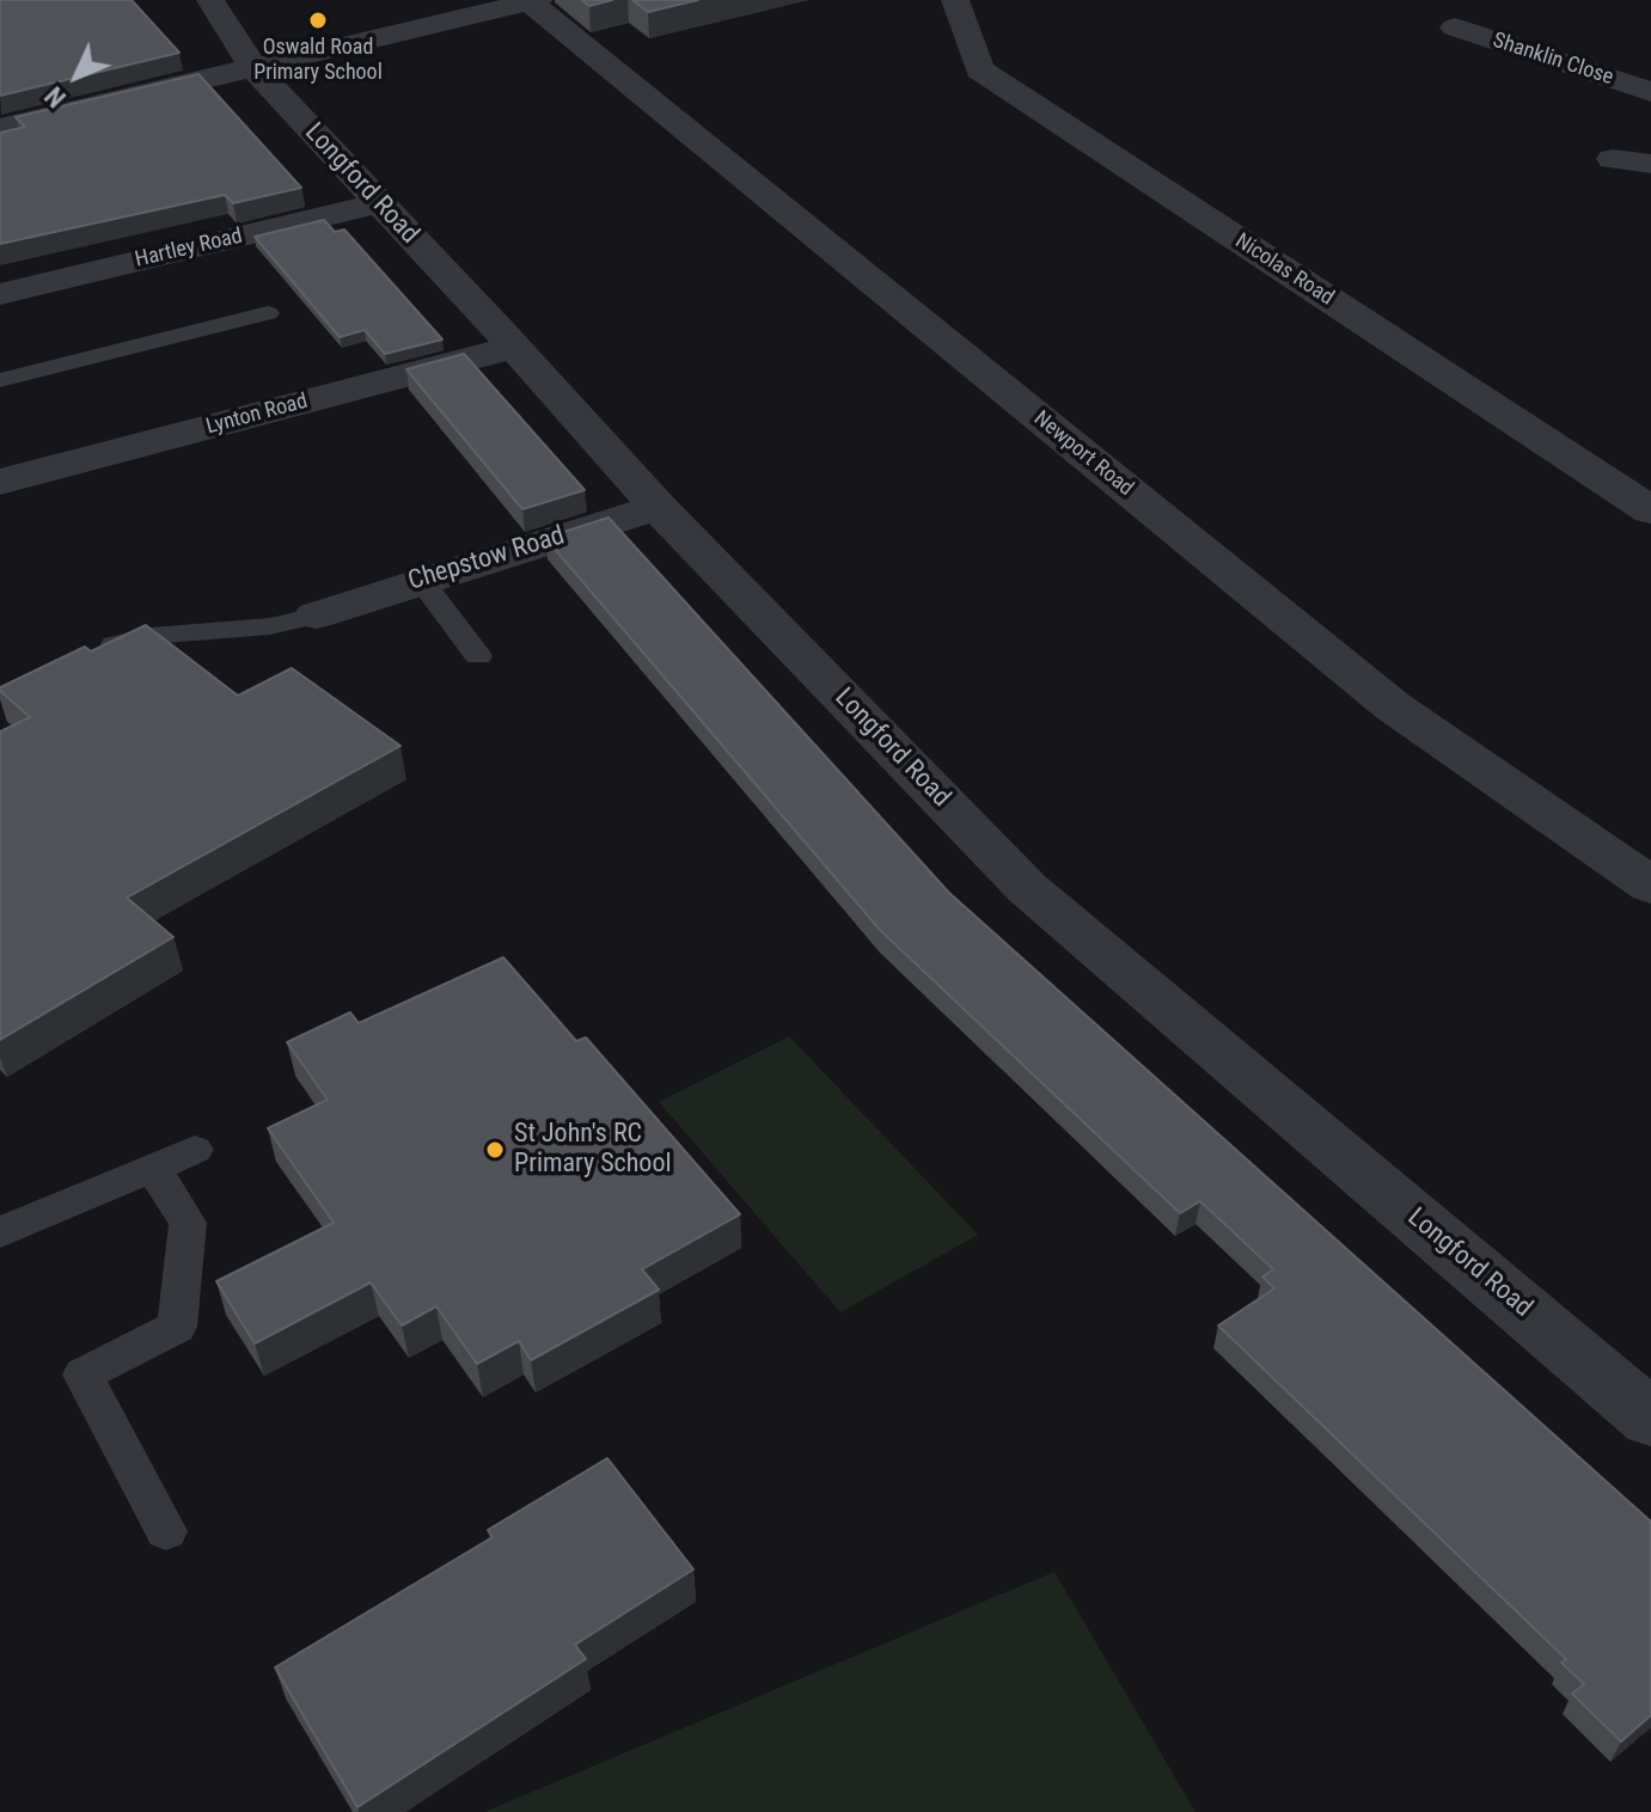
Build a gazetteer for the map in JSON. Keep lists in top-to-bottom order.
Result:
{
  "streets": {
    "street": [
      "Shanklin Close",
      "Longford Road",
      "Hartley Road",
      "Nicolas Road",
      "Lynton Road",
      "Newport Road",
      "Chepstow Road"
    ]
  },
  "crossings": [
    ["Longford Road", "Hartley Road"],
    ["Longford Road", "Lynton Road"],
    ["Longford Road", "Chepstow Road"]
  ],
  "places": ["Oswald Road Primary School", "St John's RC Primary School"],
  "north": "bottom left"
}
